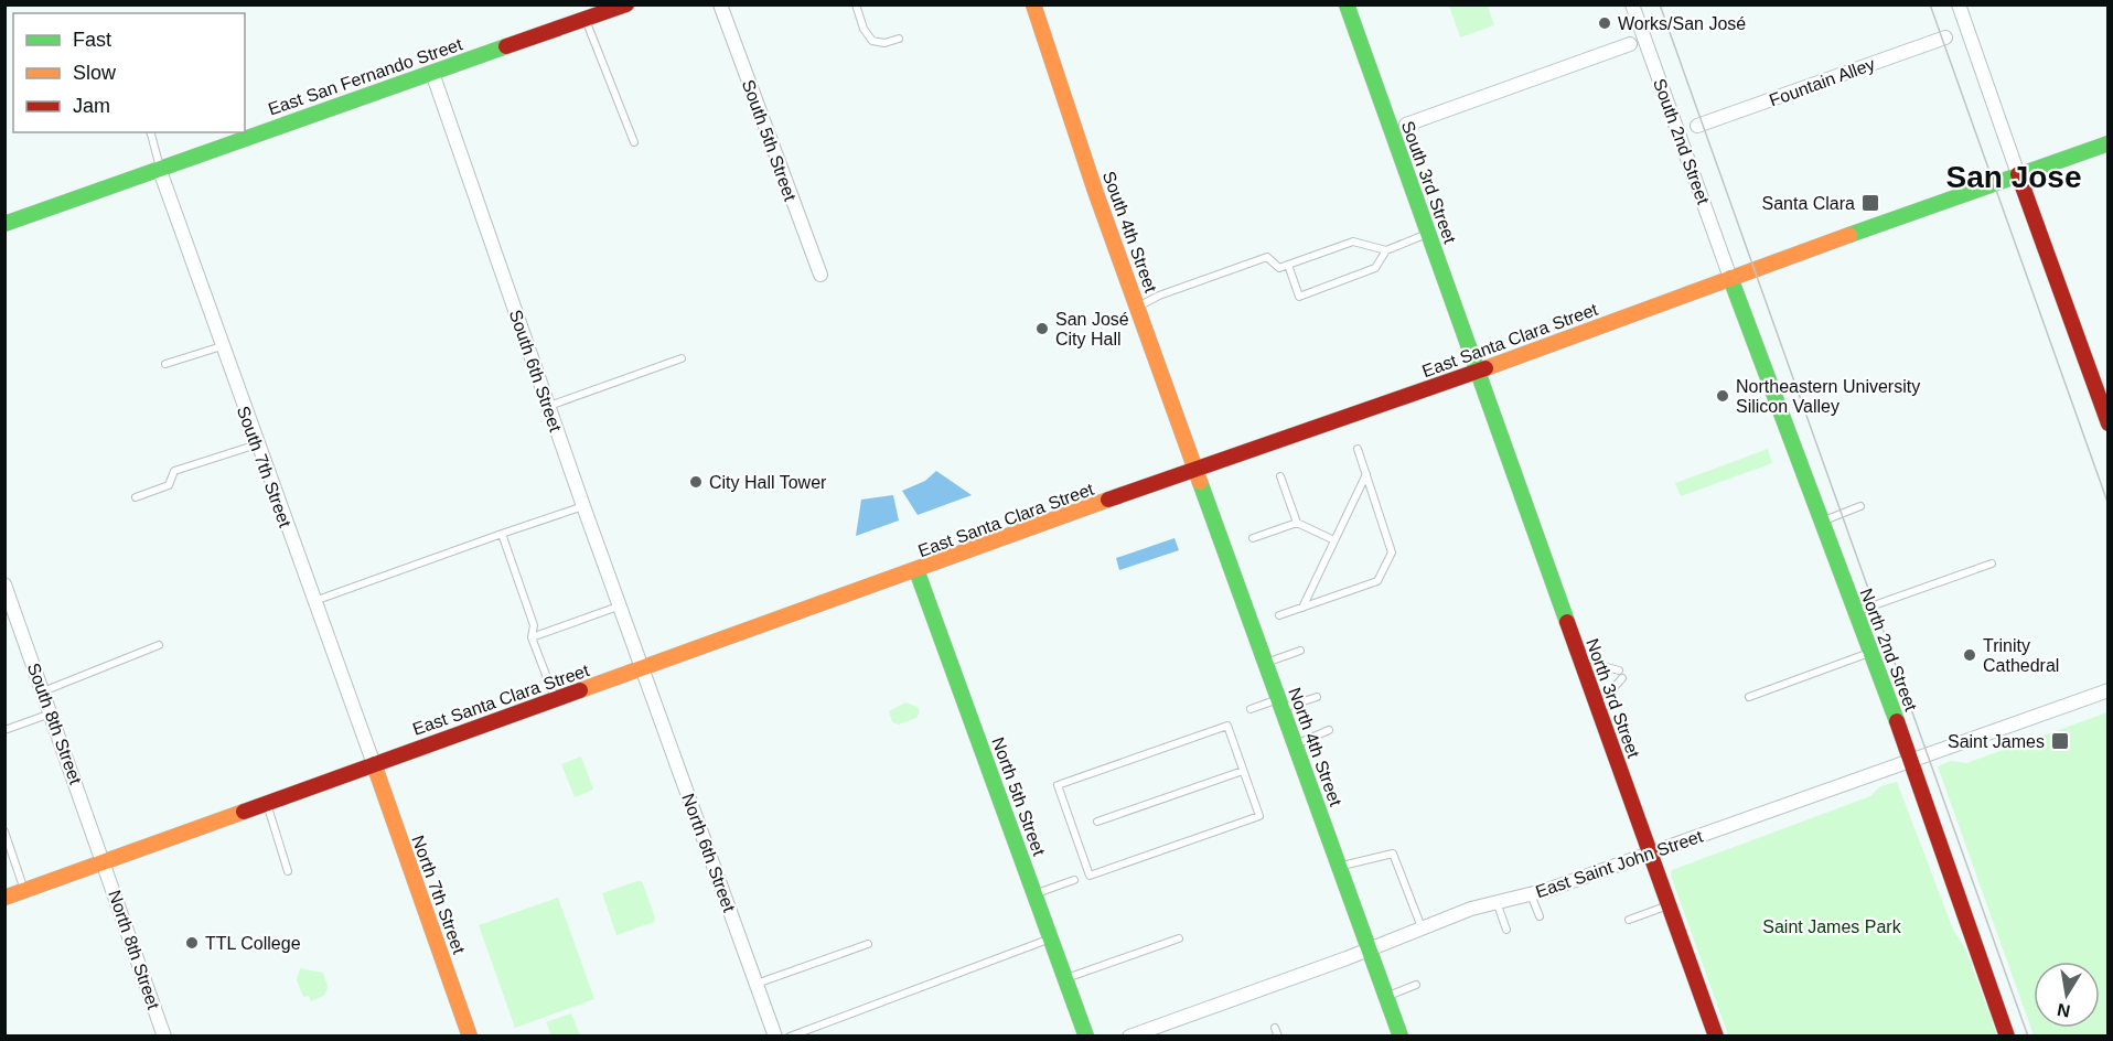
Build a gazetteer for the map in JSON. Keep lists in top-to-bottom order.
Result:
{
  "streets": {
    "main road": [
      "East San Fernando Street",
      "South 3rd Street",
      "South 4th Street",
      "East Santa Clara Street",
      "North 2nd Street",
      "North 3rd Street",
      "North 4th Street",
      "North 5th Street",
      "North 7th Street"
    ],
    "street": [
      "Fountain Alley",
      "South 5th Street",
      "South 2nd Street",
      "South 6th Street",
      "South 7th Street",
      "South 8th Street",
      "North 6th Street",
      "East Saint John Street",
      "North 8th Street"
    ]
  },
  "crossings": [
    ["East San Fernando Street", "South 6th Street"],
    ["East San Fernando Street", "South 7th Street"],
    ["South 2nd Street", "East Santa Clara Street"],
    ["South 2nd Street", "North 2nd Street"],
    ["South 3rd Street", "East Santa Clara Street"],
    ["South 3rd Street", "North 3rd Street"],
    ["South 4th Street", "East Santa Clara Street"],
    ["South 4th Street", "North 4th Street"],
    ["East Santa Clara Street", "South 6th Street"],
    ["East Santa Clara Street", "South 7th Street"],
    ["East Santa Clara Street", "North 2nd Street"],
    ["East Santa Clara Street", "North 3rd Street"],
    ["East Santa Clara Street", "South 8th Street"],
    ["East Santa Clara Street", "North 4th Street"],
    ["East Santa Clara Street", "North 5th Street"],
    ["East Santa Clara Street", "North 6th Street"],
    ["East Santa Clara Street", "North 7th Street"],
    ["East Santa Clara Street", "North 8th Street"],
    ["South 6th Street", "North 6th Street"],
    ["South 7th Street", "North 7th Street"],
    ["North 2nd Street", "East Saint John Street"],
    ["North 3rd Street", "East Saint John Street"],
    ["South 8th Street", "North 8th Street"],
    ["North 4th Street", "East Saint John Street"]
  ],
  "districts": ["San Jose"],
  "parks": ["Saint James Park"],
  "places": {
    "other": [
      "Works/San José",
      "San José City Hall",
      "Northeastern University Silicon Valley",
      "City Hall Tower",
      "Trinity Cathedral",
      "TTL College"
    ],
    "transit": ["Santa Clara", "Saint James"]
  },
  "legend": ["Fast", "Slow", "Jam"],
  "north": "bottom"
}
